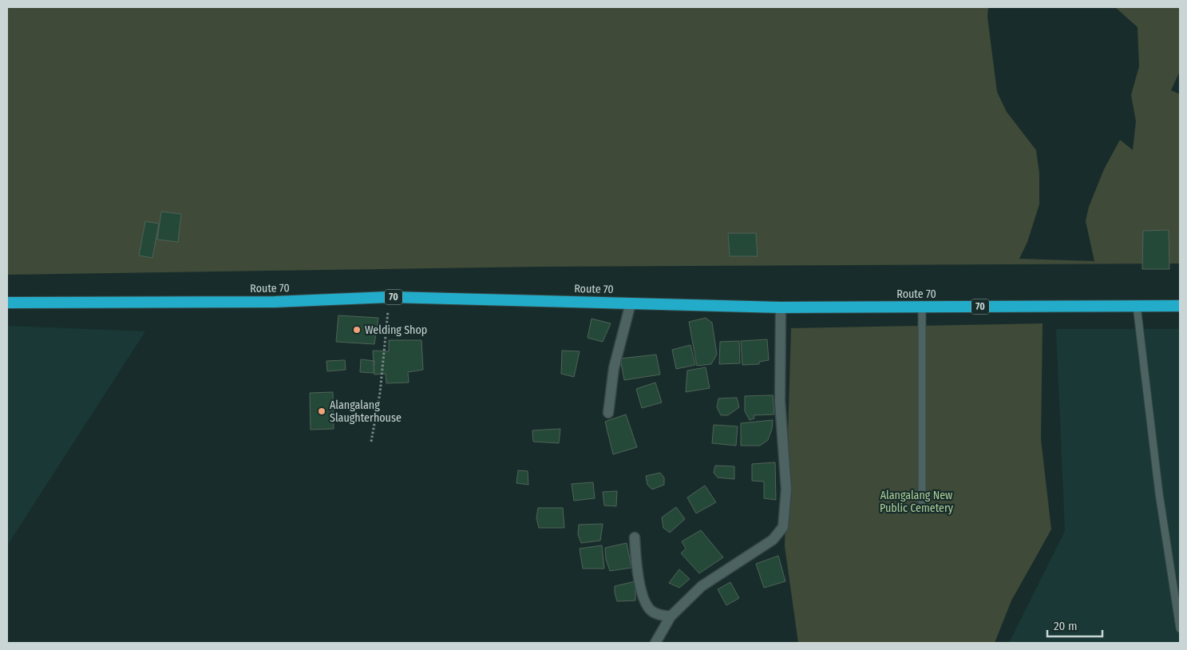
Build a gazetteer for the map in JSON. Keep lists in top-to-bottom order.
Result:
{
  "streets": {
    "highway": ["Route 70", "70"]
  },
  "parks": ["Alangalang New Public Cemetery"],
  "places": ["Welding Shop", "Alangalang Slaughterhouse"],
  "scale_bar": "20 m"
}
